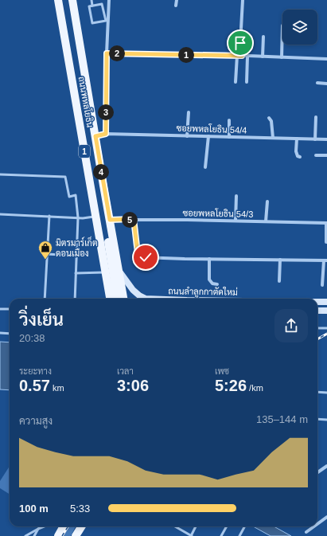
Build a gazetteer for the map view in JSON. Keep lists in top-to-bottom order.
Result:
{
  "streets": {
    "main road": ["ถนนพหลโยธิน", "1"],
    "street": ["ซอยพหลโยธิน 54/4", "ซอยพหลโยธิน 54/3"]
  },
  "crossings": [
    ["ถนนพหลโยธิน", "ซอยพหลโยธิน 54/4"],
    ["ถนนพหลโยธิน", "ซอยพหลโยธิน 54/3"]
  ],
  "places": {
    "shop": ["มิตรมาร์เก็ต ดอนเมือง"]
  },
  "page": {
    "pins": [
      "2",
      "1",
      "3",
      "4",
      "5"
    ],
    "heading": ["วิ่งเย็น", "20:38"],
    "stats": [
      ["ระยะทาง", "0.57 km"],
      ["เวลา", "3:06"],
      ["เพซ", "5:26 /km"]
    ],
    "chart": ["ความสูง", "135–144 m"],
    "list": [
      {
        "name": "100 m",
        "note": "5:33"
      }
    ]
  }
}
